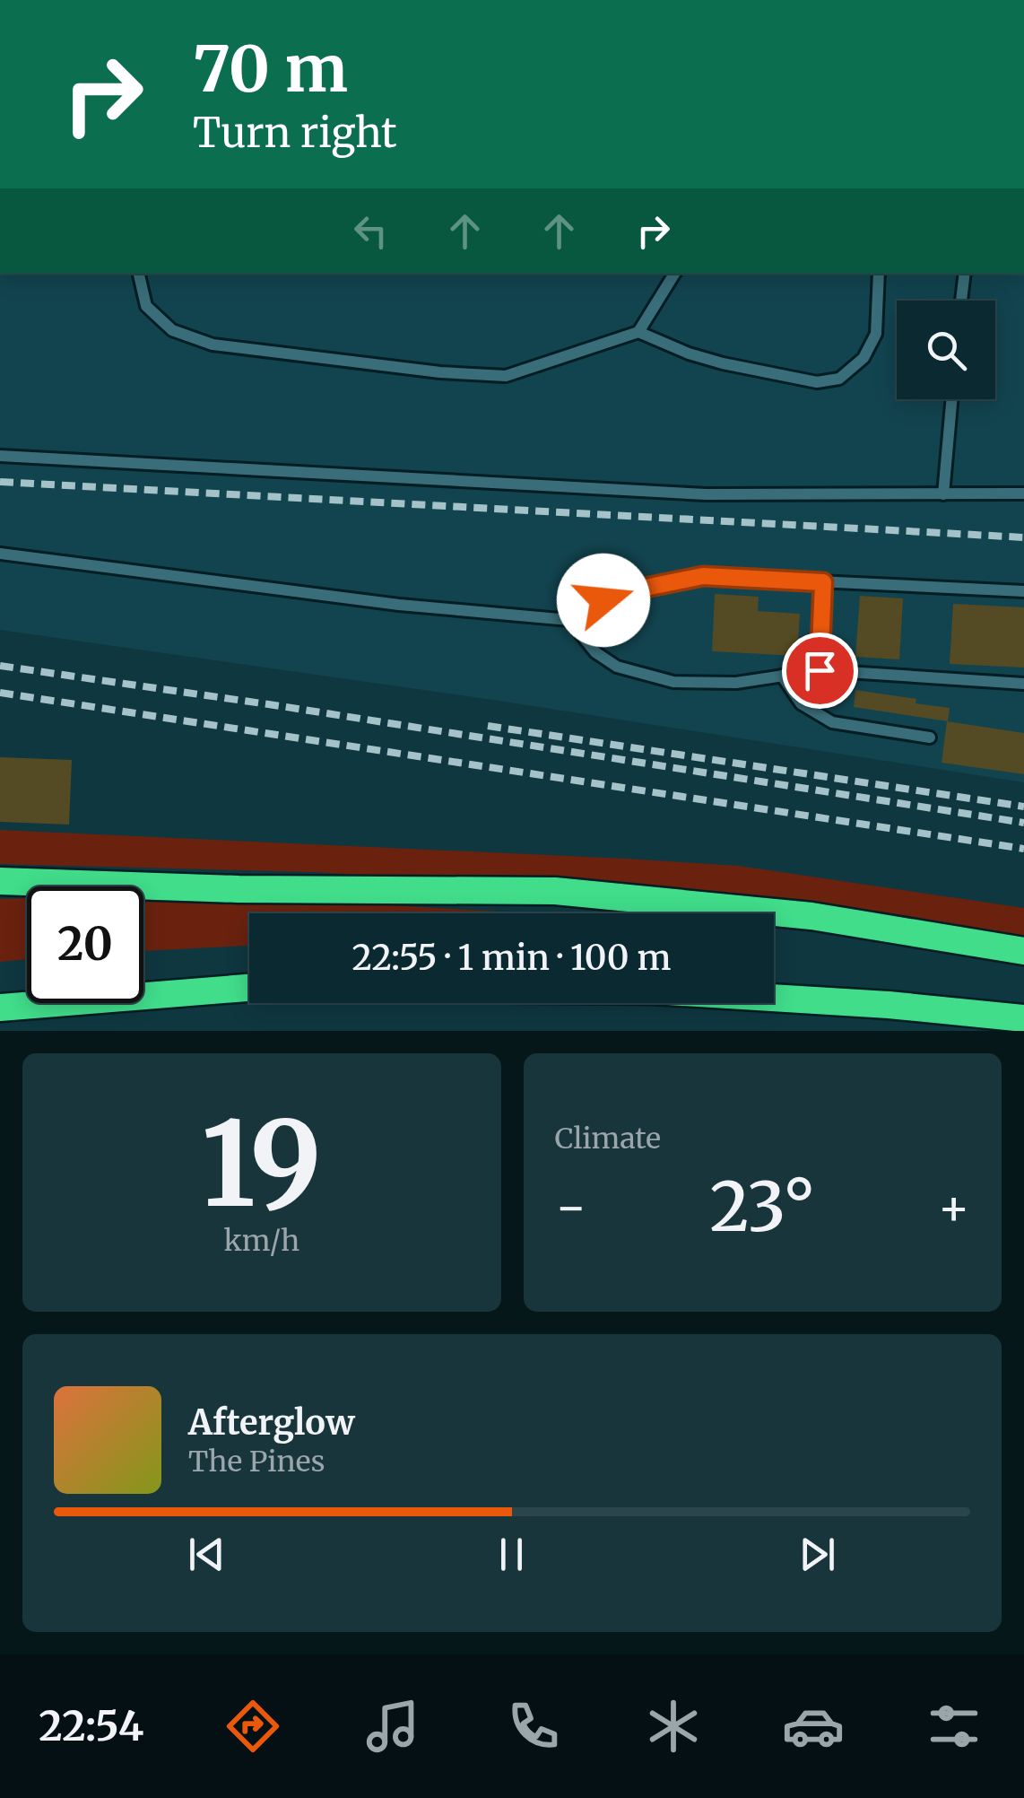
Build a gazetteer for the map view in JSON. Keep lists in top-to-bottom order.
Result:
{
  "page": {
    "turn": ["70 m", "Turn right"],
    "limit": "20",
    "trip": "22:55 · 1 min · 100 m",
    "tile": [
      ["19", "km/h"],
      "Climate"
    ],
    "heat": ["−", "23°", "+"],
    "song": ["Afterglow", "The Pines"],
    "tabs": "22:54"
  }
}
